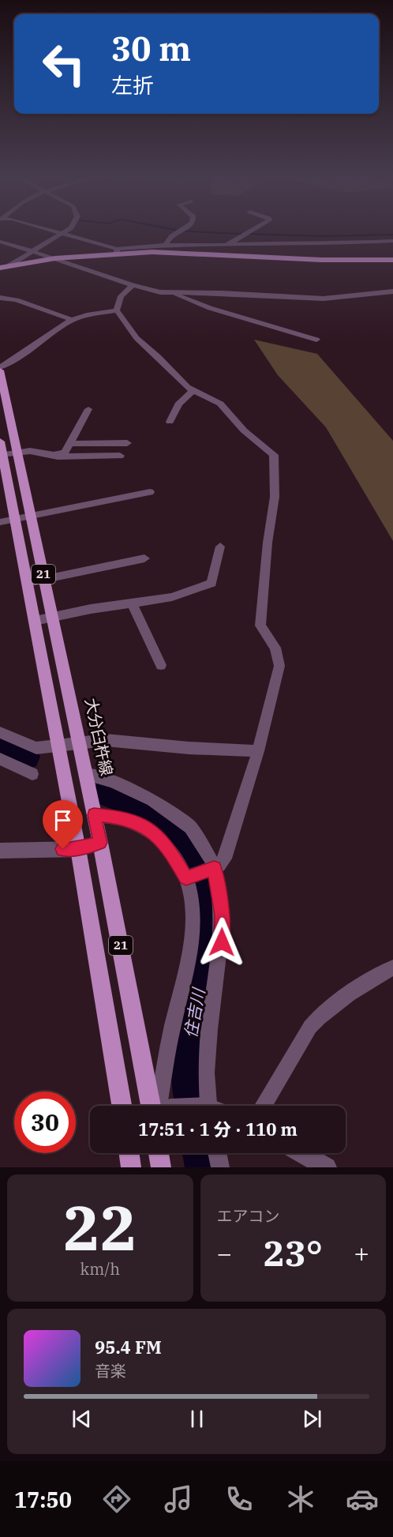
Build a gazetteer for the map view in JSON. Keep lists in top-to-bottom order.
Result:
{
  "streets": {
    "main road": ["21", "大分臼杵線"]
  },
  "water": ["住吉川"],
  "page": {
    "turn": ["30 m", "左折"],
    "limit": "30",
    "trip": "17:51 · 1 分 · 110 m",
    "tile": [
      ["22", "km/h"],
      "エアコン"
    ],
    "heat": ["−", "23°", "+"],
    "song": ["95.4 FM", "音楽"],
    "tabs": "17:50"
  }
}
